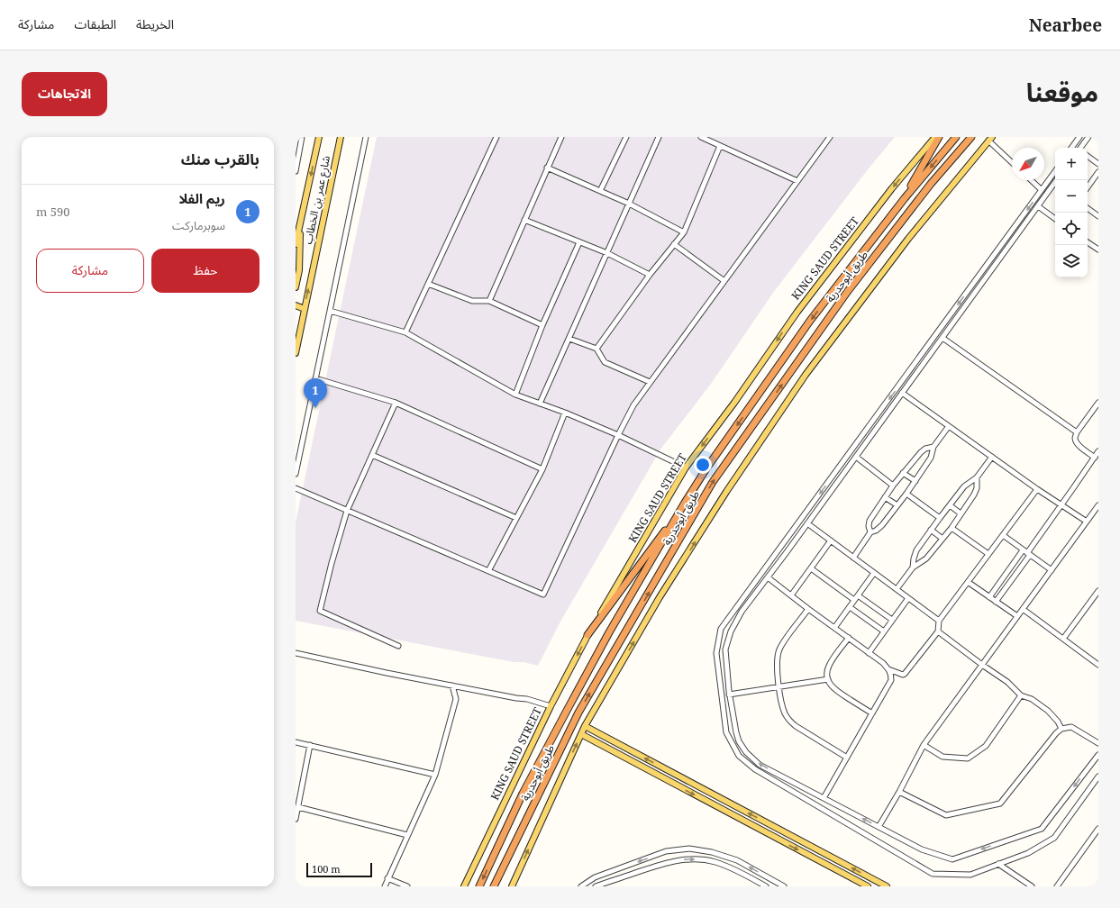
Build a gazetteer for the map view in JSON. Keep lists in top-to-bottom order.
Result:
{
  "streets": {
    "highway": ["طريق أبوحدرية"],
    "main road": ["شارع عمر بن الخطاب", "KING SAUD STREET"]
  },
  "scale_bar": "100 m",
  "north": "bottom left",
  "page": {
    "header": "Nearbee",
    "nav": ["الخريطة", "الطبقات", "مشاركة"],
    "title": "موقعنا",
    "buttons": [
      "الاتجاهات",
      ["حفظ", "مشاركة"]
    ],
    "heading": "بالقرب منك",
    "map_buttons": ["+", "−"],
    "list": [
      {
        "mark": "1",
        "name": "ريم الفلا",
        "note": "سوبرماركت",
        "value": "590 m"
      }
    ],
    "pins": "1",
    "scale": "100 m"
  }
}
